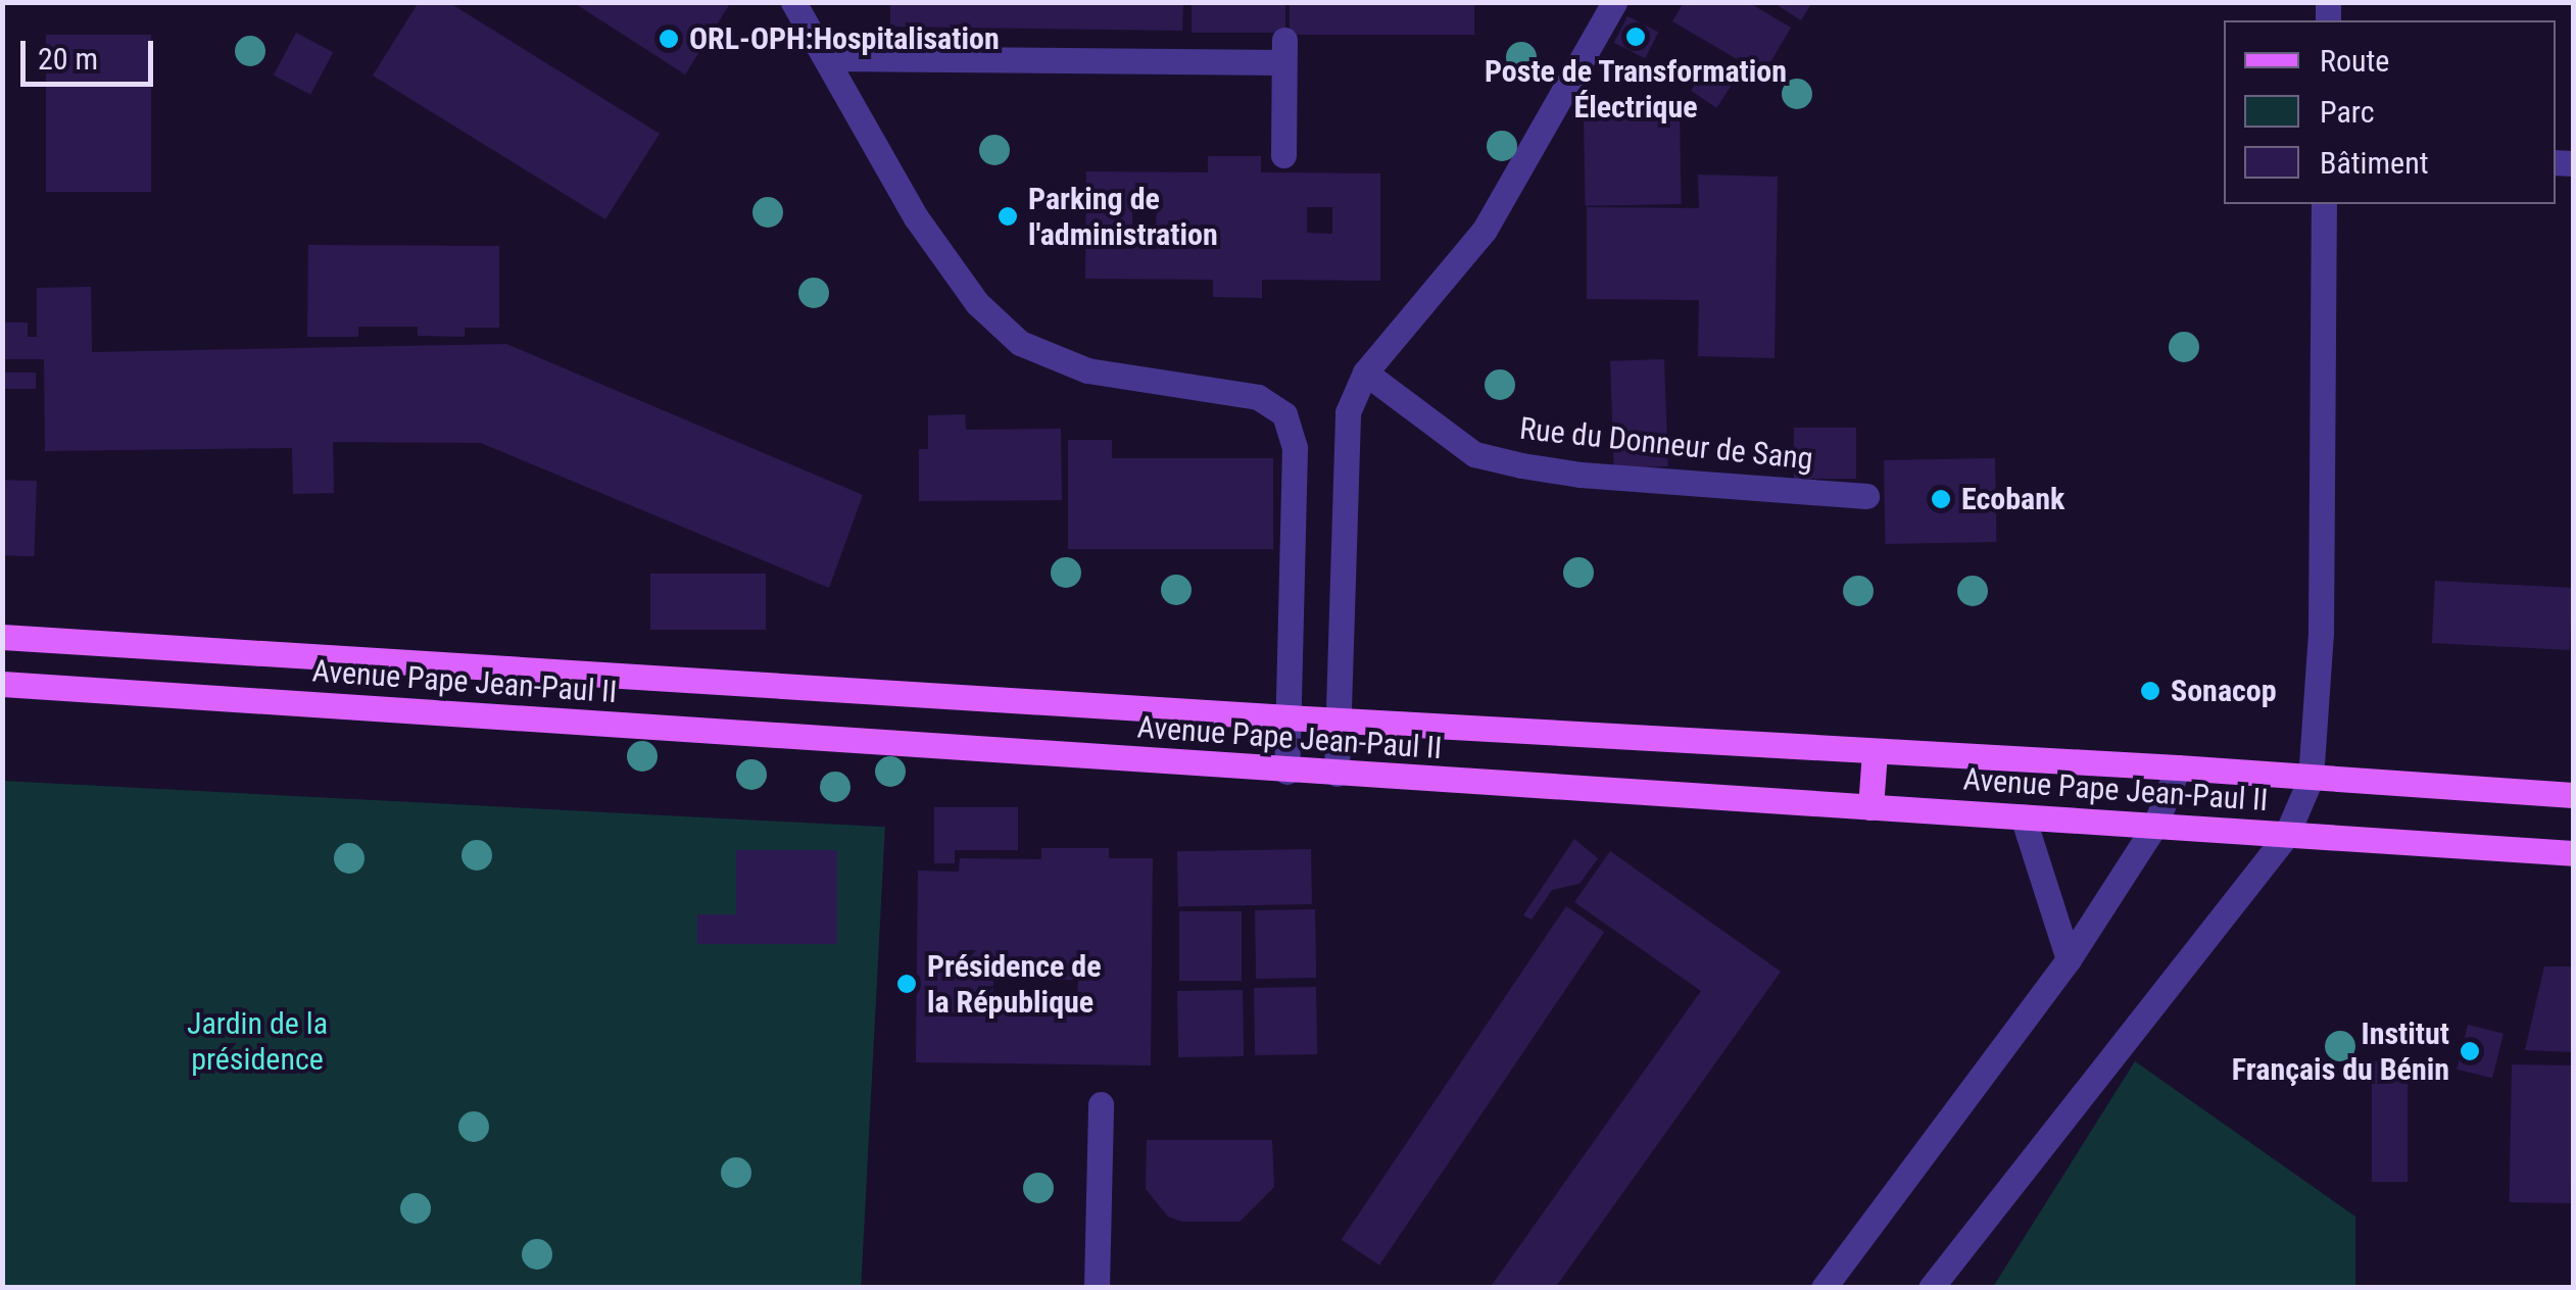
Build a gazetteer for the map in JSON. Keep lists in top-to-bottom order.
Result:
{
  "streets": {
    "main road": ["Avenue Pape Jean-Paul II"],
    "street": ["Rue du Donneur de Sang"]
  },
  "parks": ["Jardin de la présidence"],
  "places": [
    "Poste de Transformation Électrique",
    "ORL-OPH:Hospitalisation",
    "Parking de l'administration",
    "Ecobank",
    "Sonacop",
    "Présidence de la République",
    "Institut Français du Bénin"
  ],
  "legend": ["Route", "Parc", "Bâtiment"],
  "scale_bar": "20 m"
}
